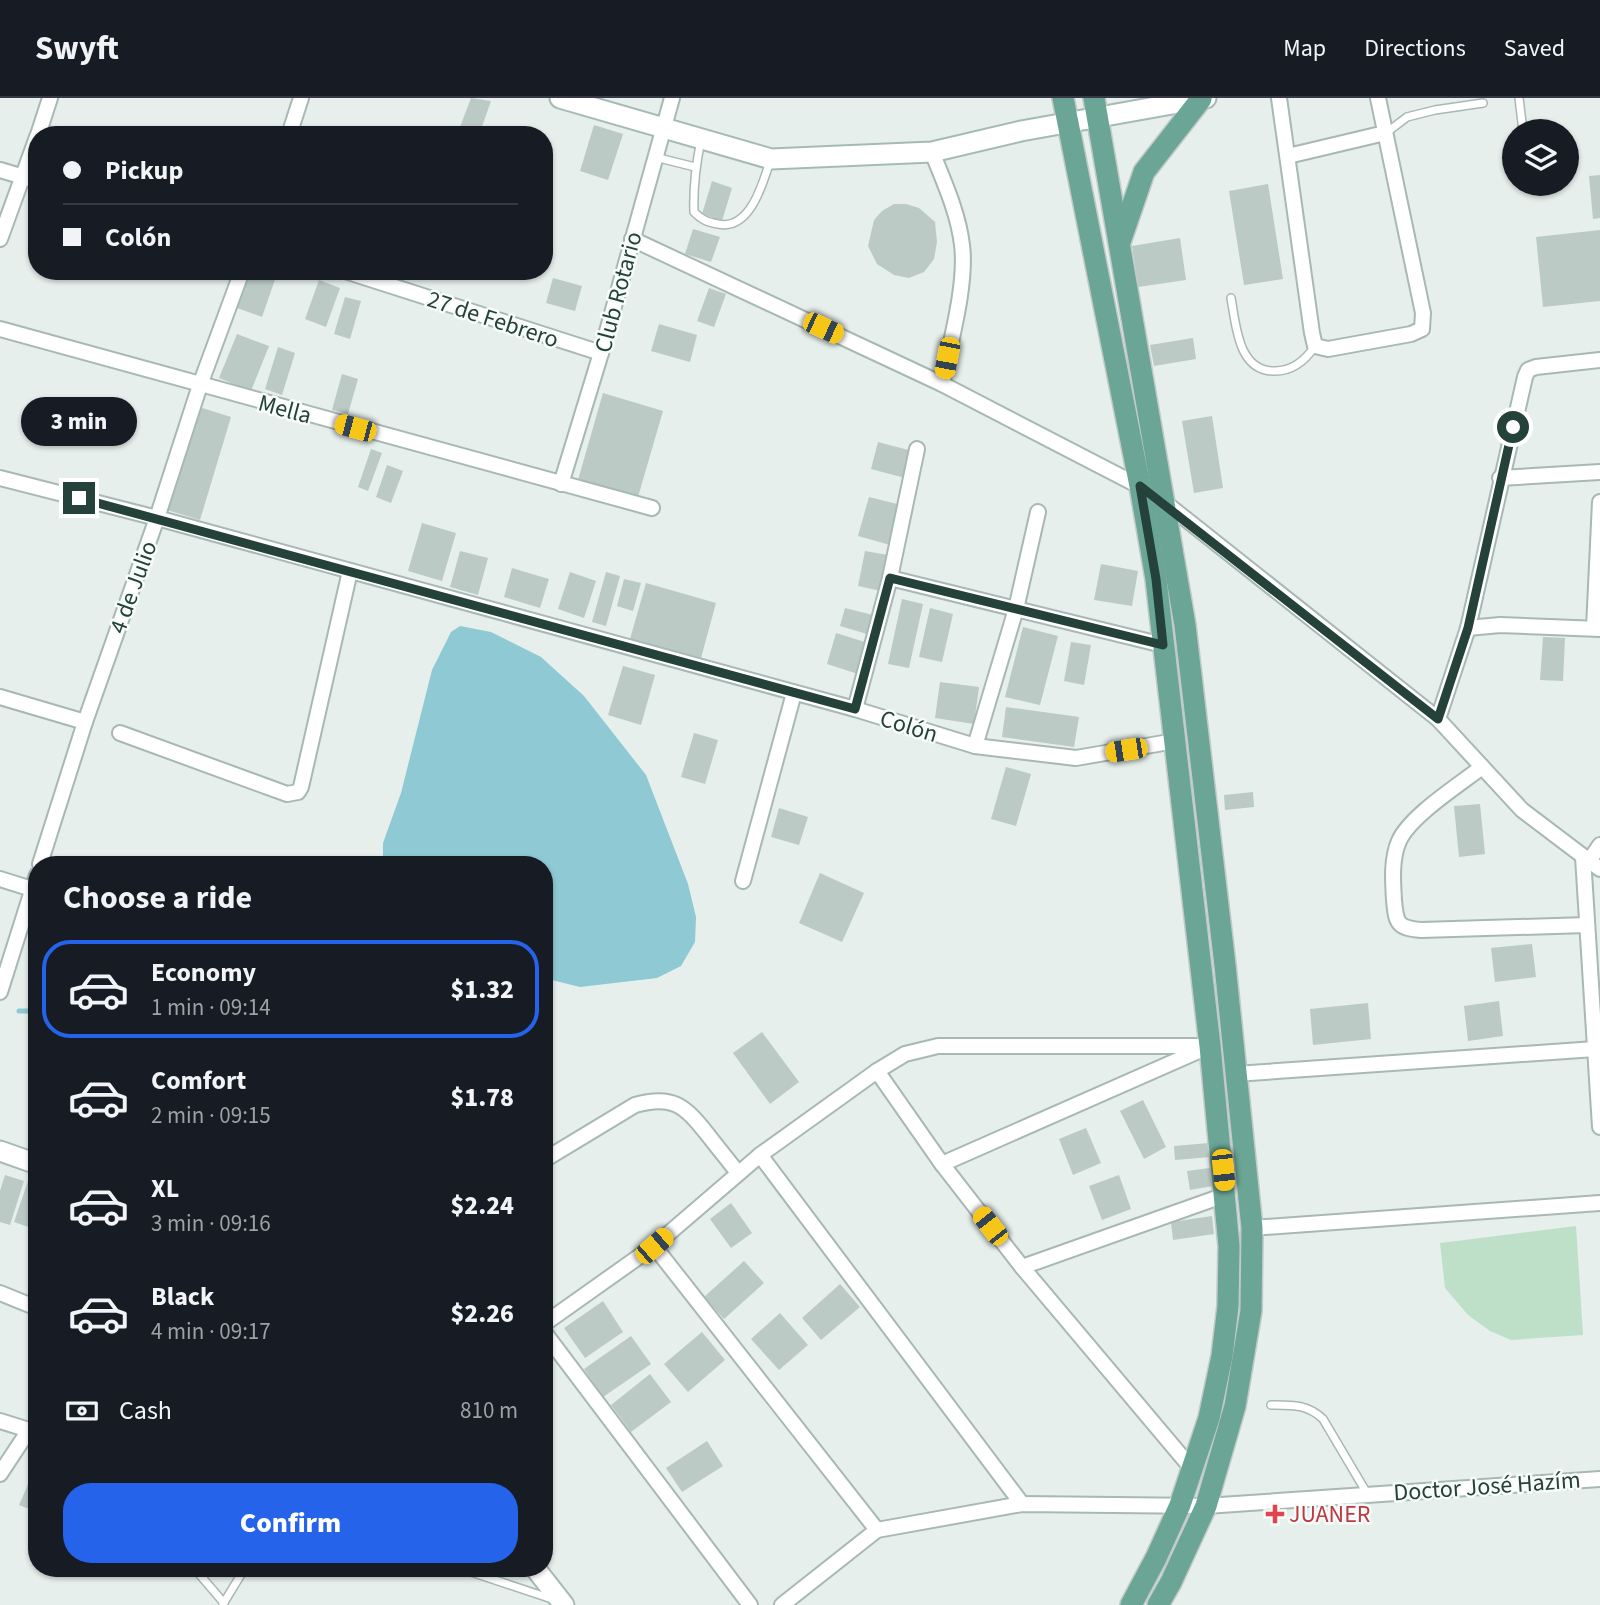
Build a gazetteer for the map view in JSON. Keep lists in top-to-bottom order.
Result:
{
  "streets": {
    "street": [
      "Club Rotario",
      "27 de Febrero",
      "Mella",
      "4 de Julio",
      "Colón",
      "Doctor José Hazím"
    ]
  },
  "crossings": [
    ["Club Rotario", "27 de Febrero"],
    ["Club Rotario", "Mella"],
    ["Mella", "4 de Julio"],
    ["4 de Julio", "Colón"]
  ],
  "places": {
    "health": ["JUANER"]
  },
  "page": {
    "header": "Swyft",
    "nav": ["Map", "Directions", "Saved"],
    "banner": ["Pickup", "Colón"],
    "bubble": "3 min",
    "heading": "Choose a ride",
    "list": [
      {
        "name": "Economy",
        "note": "1 min · 09:14",
        "value": "$1.32"
      },
      {
        "name": "Comfort",
        "note": "2 min · 09:15",
        "value": "$1.78"
      },
      {
        "name": "XL",
        "note": "3 min · 09:16",
        "value": "$2.24"
      },
      {
        "name": "Black",
        "note": "4 min · 09:17",
        "value": "$2.26"
      }
    ],
    "pay": ["Cash", "810 m"],
    "buttons": "Confirm"
  }
}
